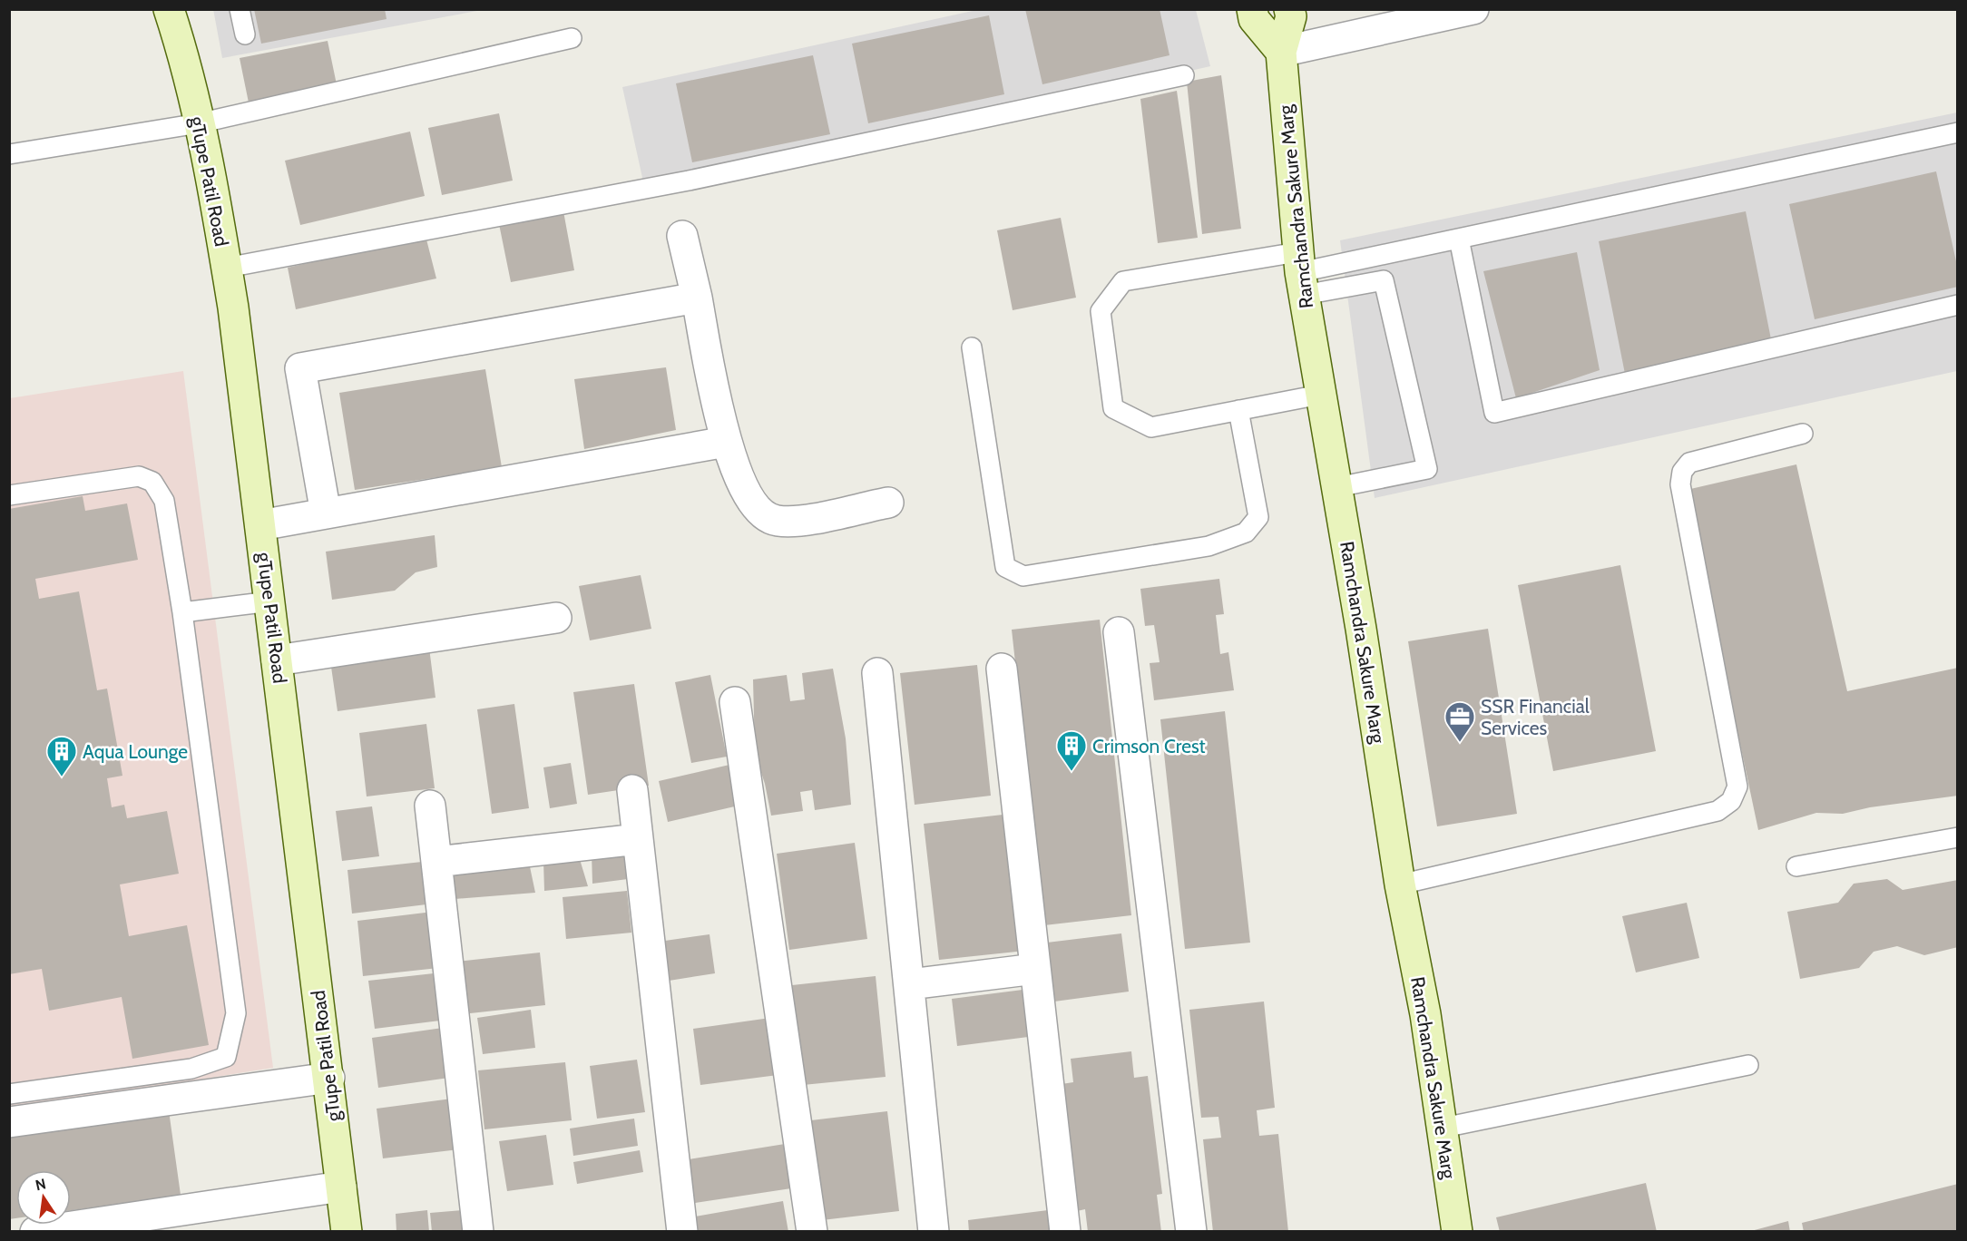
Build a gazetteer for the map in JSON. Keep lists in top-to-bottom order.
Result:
{
  "streets": {
    "street": ["gTupe Patil Road", "Ramchandra Sakure Marg"]
  },
  "places": {
    "office": ["SSR Financial Services"],
    "building": ["Crimson Crest", "Aqua Lounge"]
  },
  "north": "top"
}
